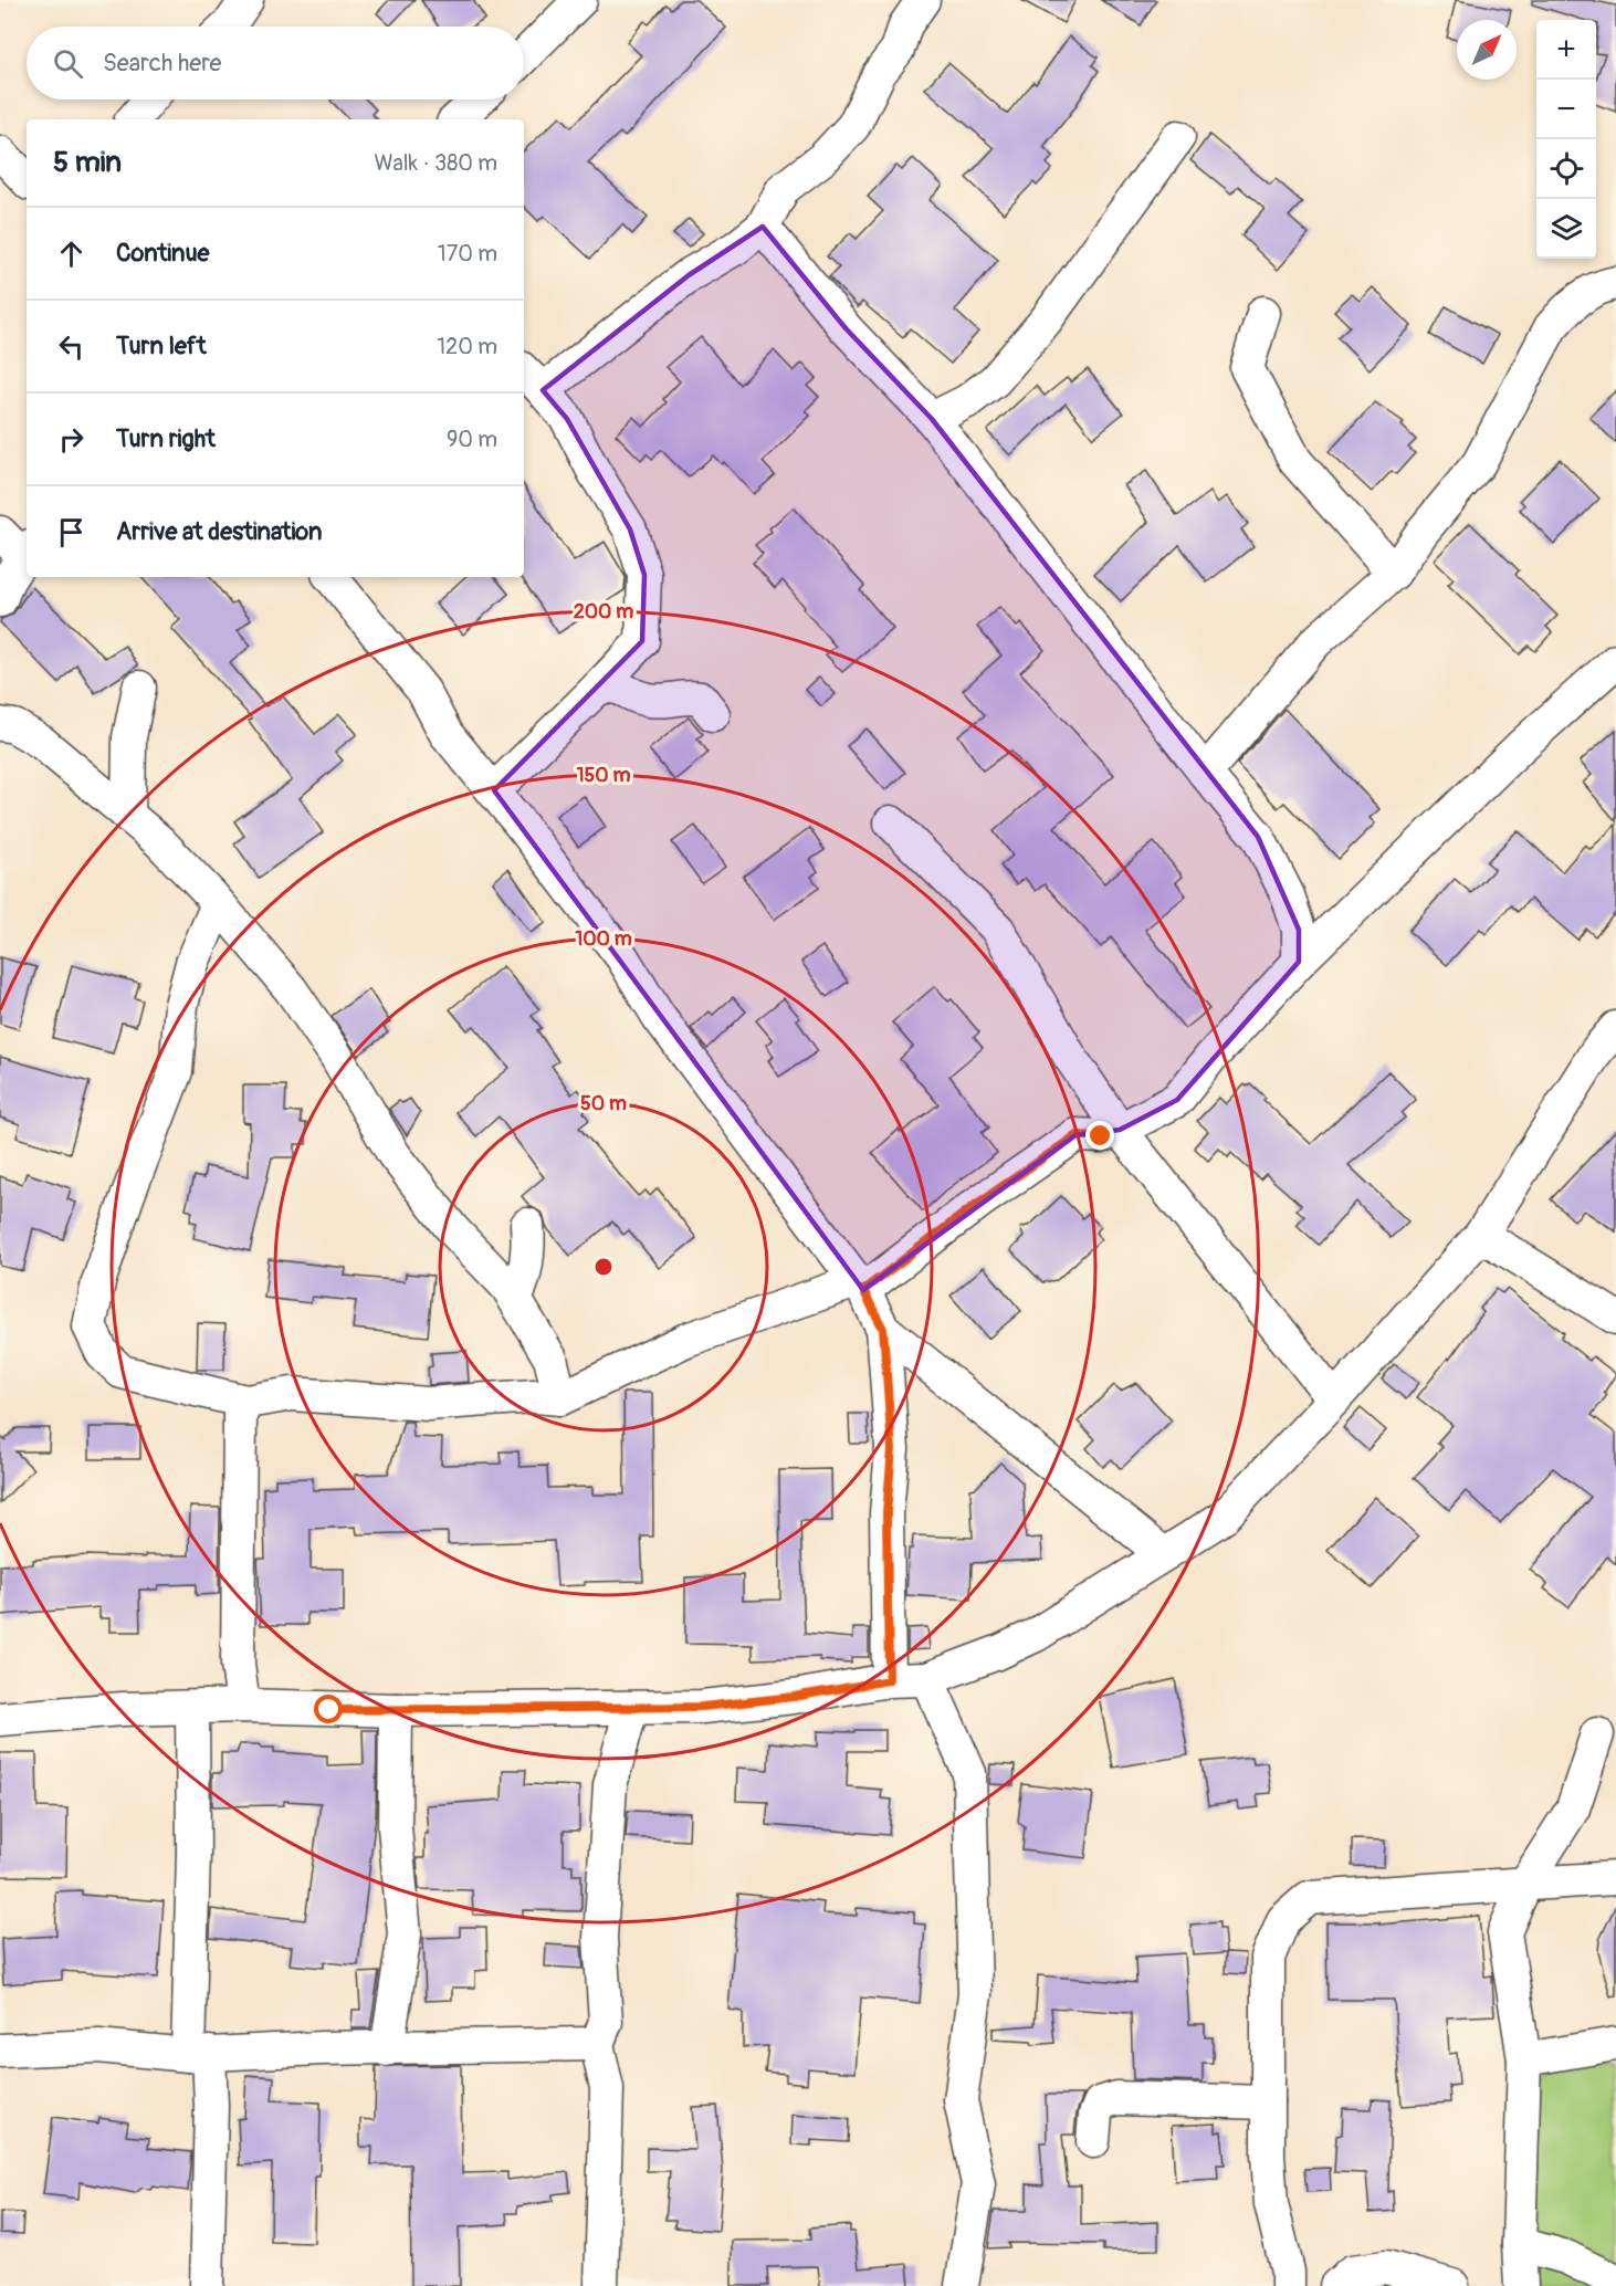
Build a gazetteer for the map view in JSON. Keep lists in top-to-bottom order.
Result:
{
  "north": "top right",
  "page": {
    "map_buttons": ["+", "−"],
    "search": "Search here",
    "heading": ["5 min", "Walk · 380 m"],
    "list": [
      ["Continue", "170 m"],
      ["Turn left", "120 m"],
      ["Turn right", "90 m"],
      "Arrive at destination"
    ]
  },
  "rings": [
    "200 m",
    "150 m",
    "100 m",
    "50 m"
  ]
}
